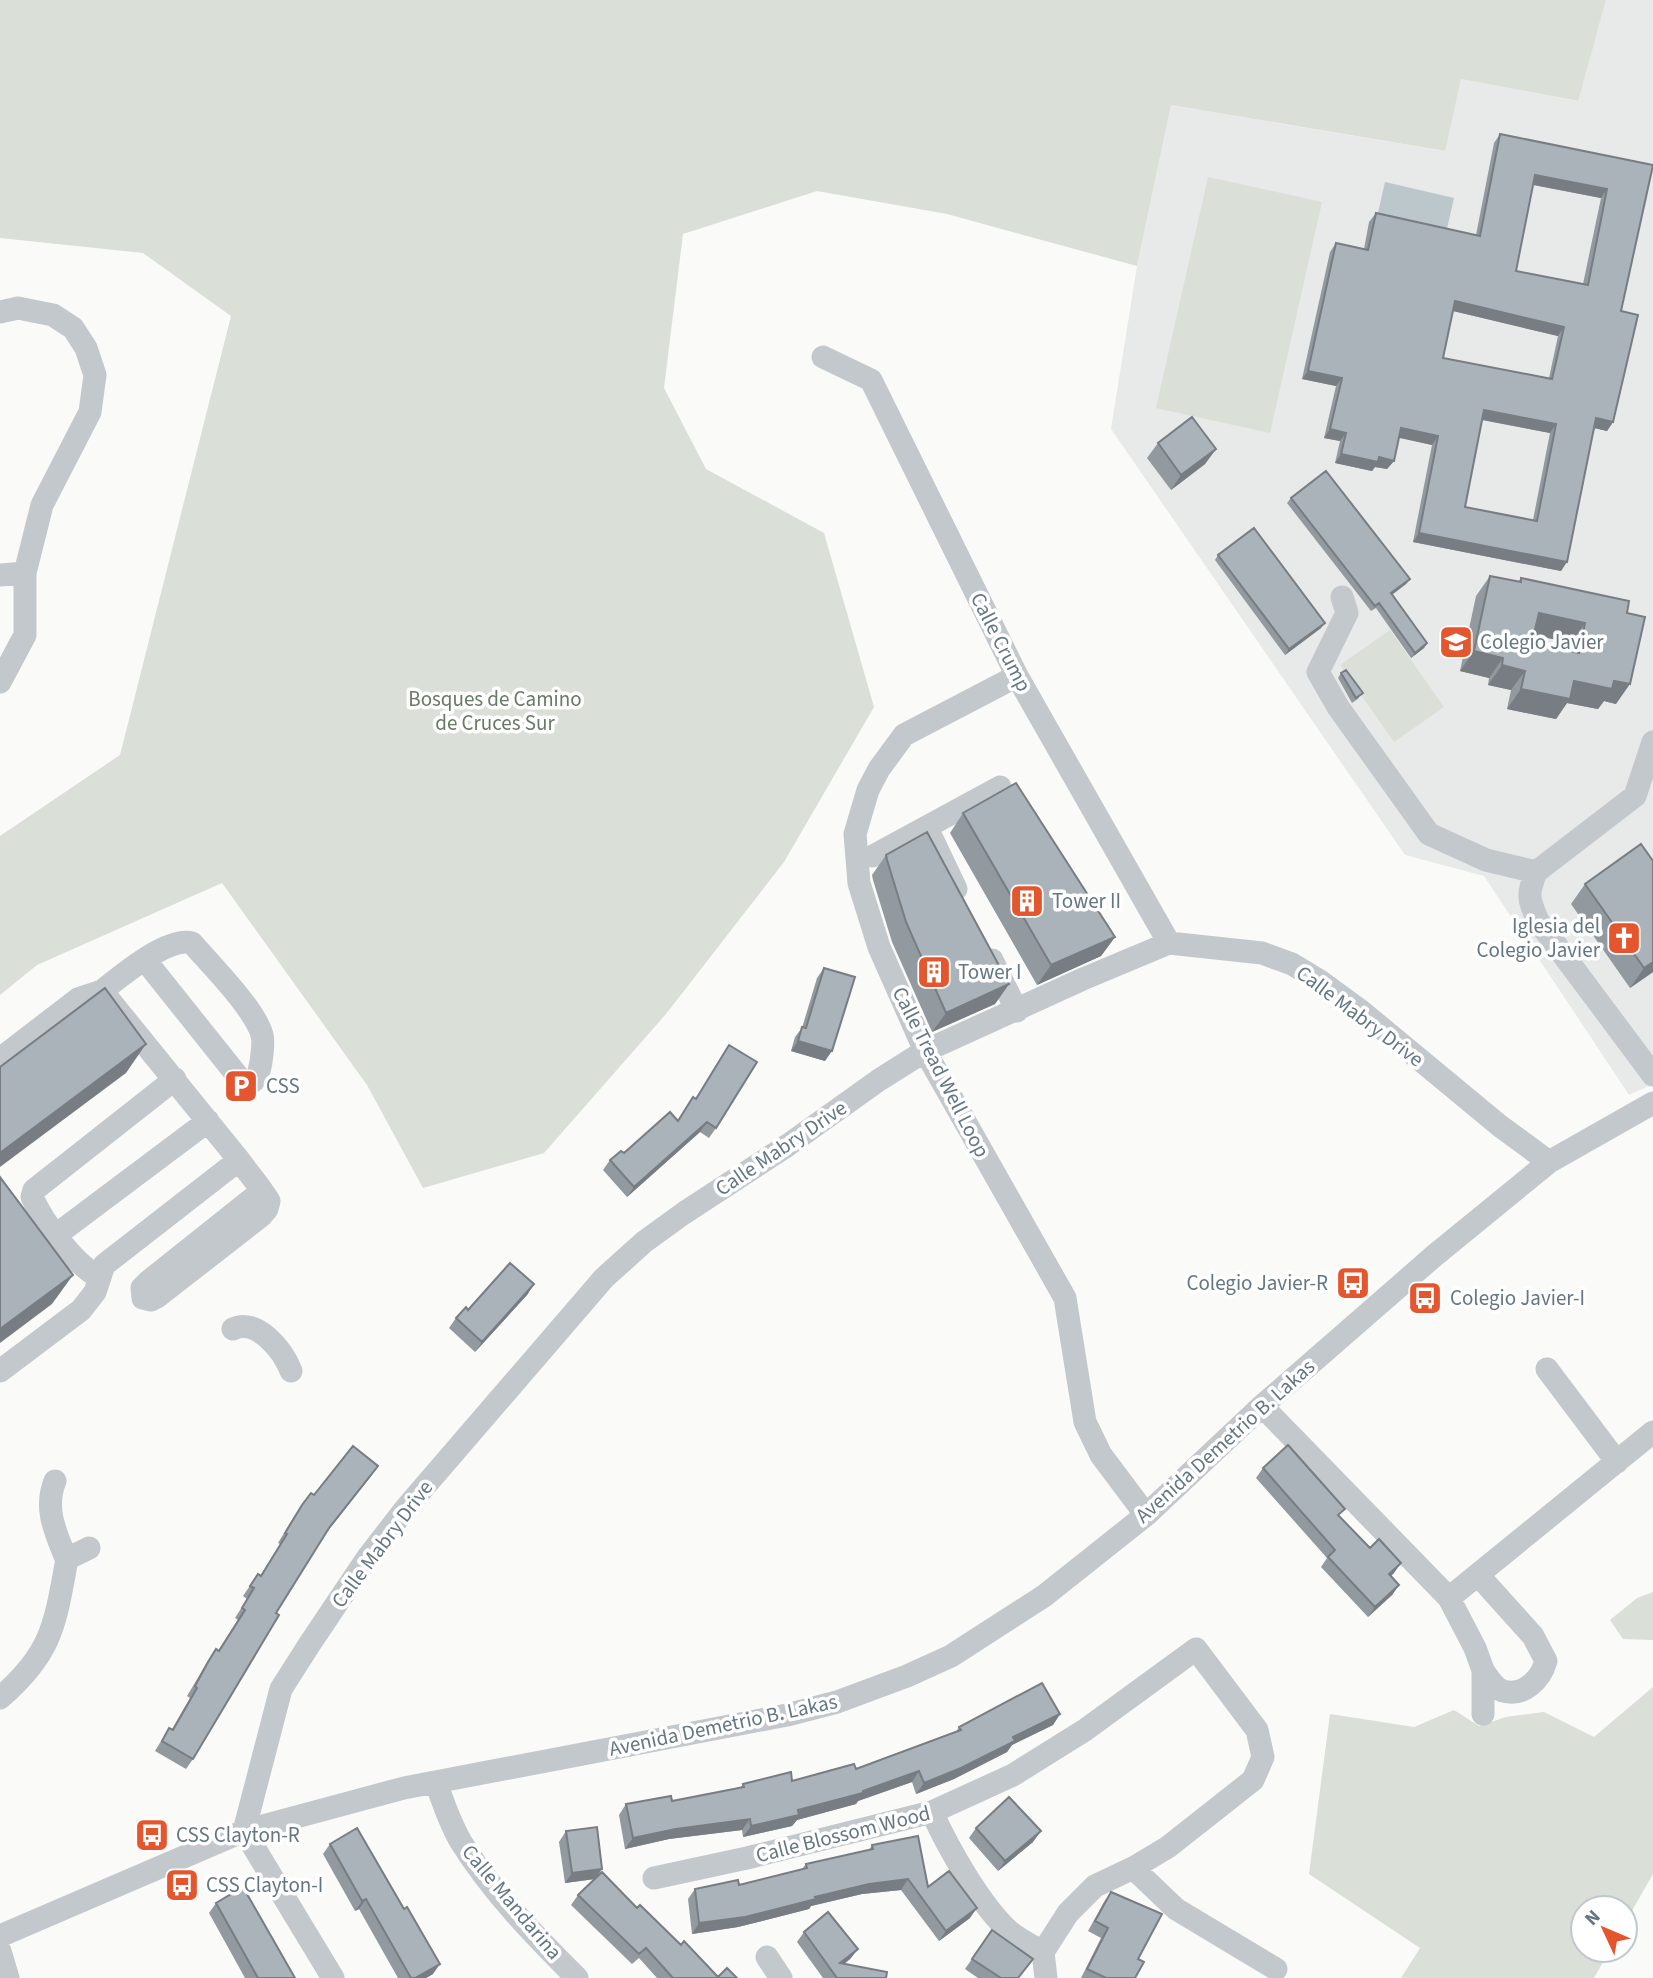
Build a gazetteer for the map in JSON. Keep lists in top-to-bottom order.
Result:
{
  "streets": {
    "street": [
      "Calle Crump",
      "Calle Mabry Drive",
      "Calle Tread Well Loop",
      "Avenida Demetrio B. Lakas",
      "Calle Blossom Wood",
      "Calle Mandarina"
    ]
  },
  "crossings": [
    ["Calle Crump", "Calle Mabry Drive"],
    ["Calle Crump", "Calle Tread Well Loop"],
    ["Calle Mabry Drive", "Calle Tread Well Loop"],
    ["Calle Mabry Drive", "Avenida Demetrio B. Lakas"],
    ["Calle Tread Well Loop", "Avenida Demetrio B. Lakas"],
    ["Avenida Demetrio B. Lakas", "Calle Mandarina"]
  ],
  "parks": ["Bosques de Camino de Cruces Sur"],
  "places": {
    "school or university": ["Colegio Javier"],
    "building": ["Tower II", "Tower I"],
    "church": ["Iglesia del Colegio Javier"],
    "parking": ["CSS"],
    "bus stop": [
      "Colegio Javier-R",
      "Colegio Javier-I",
      "CSS Clayton-R",
      "CSS Clayton-I"
    ]
  },
  "north": "top left"
}
